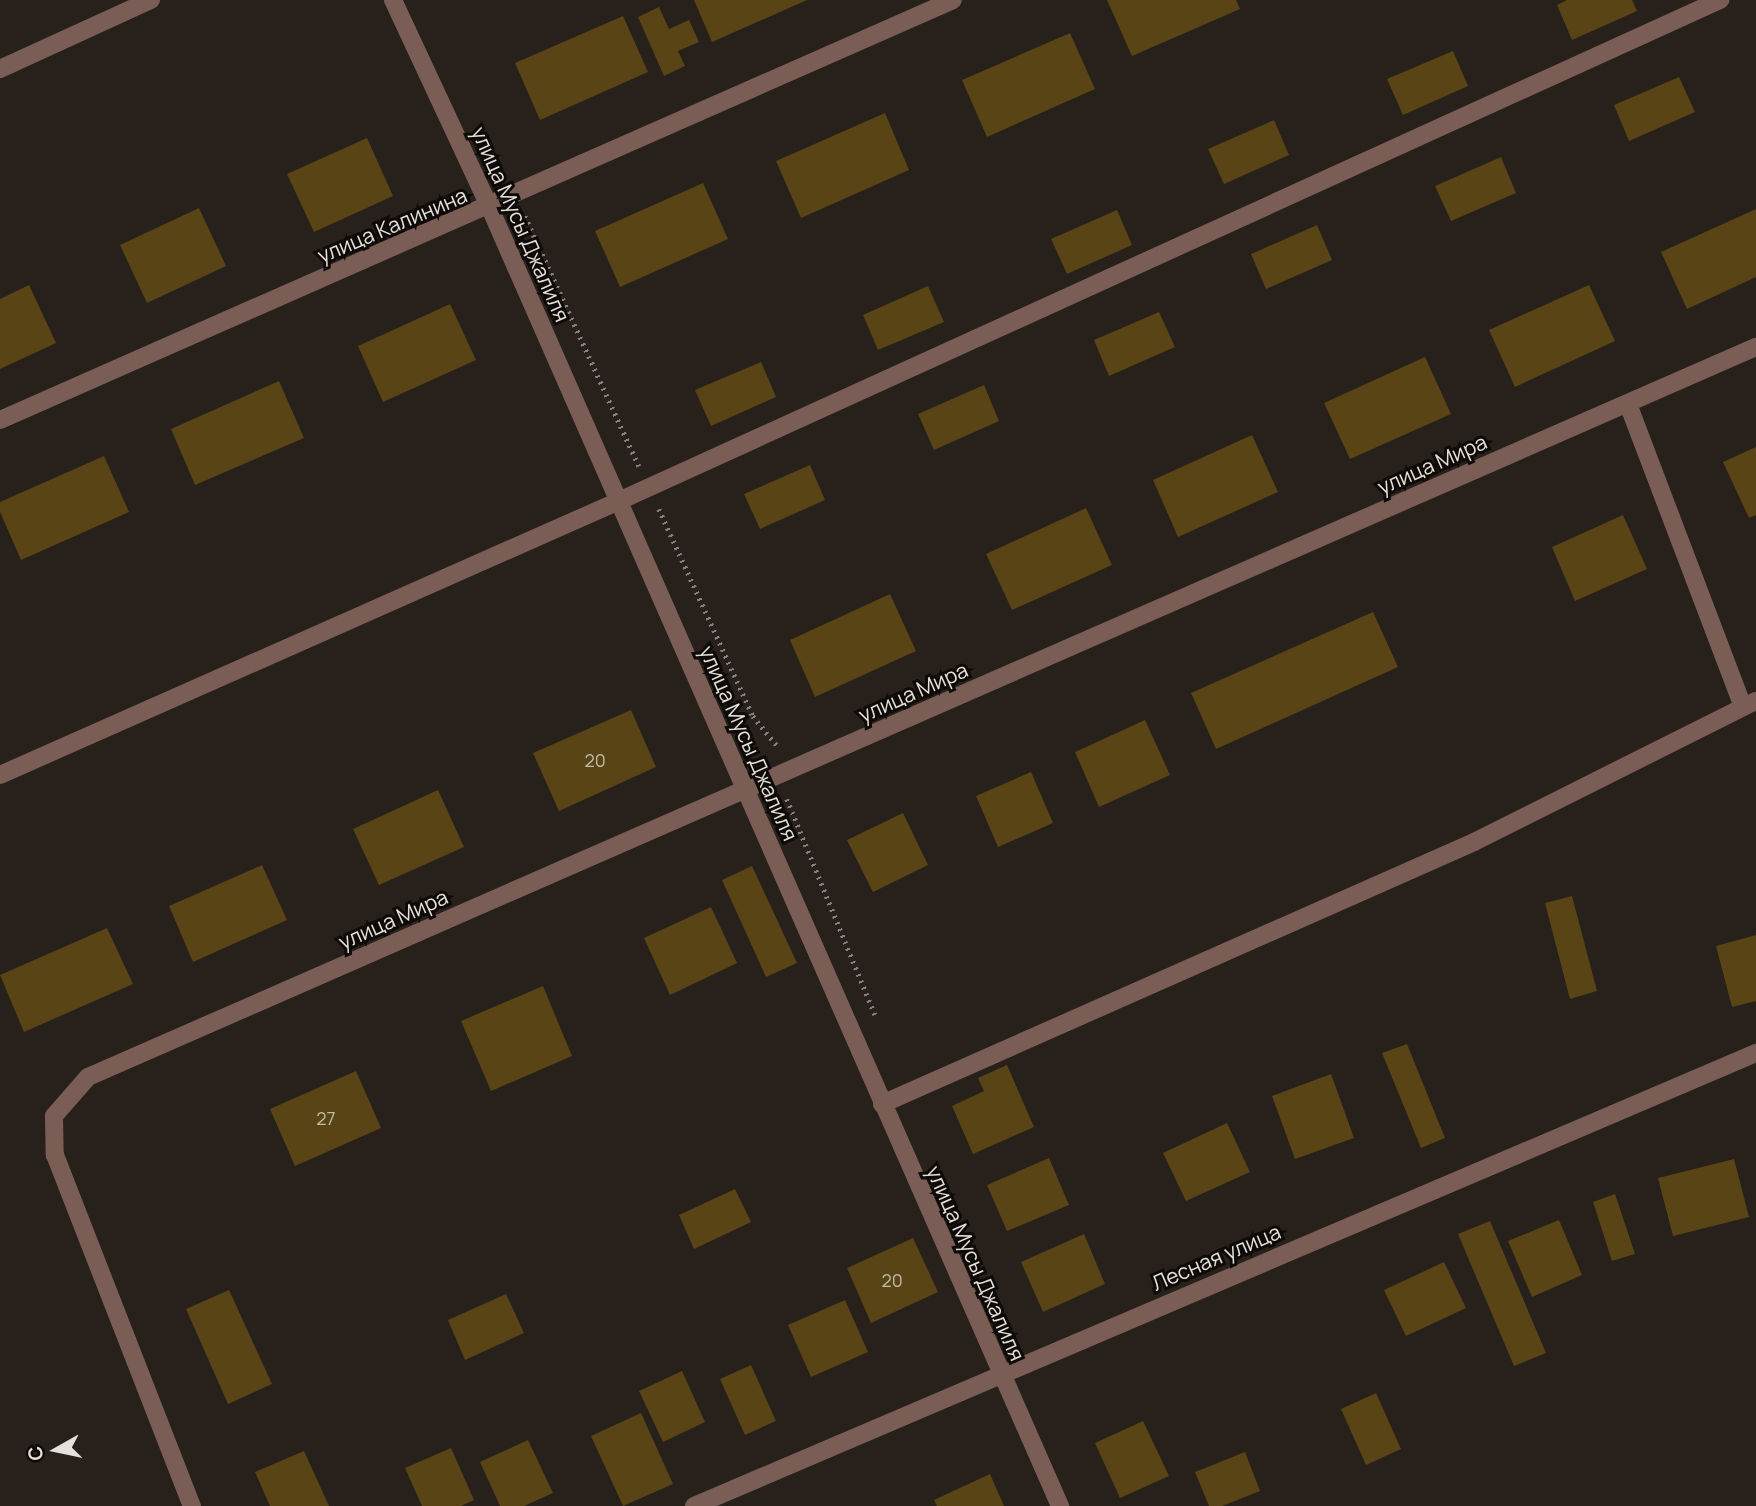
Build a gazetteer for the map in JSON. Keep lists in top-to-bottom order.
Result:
{
  "streets": {
    "street": [
      "улица Мусы Джалиля",
      "улица Калинина",
      "улица Мира",
      "Лесная улица"
    ]
  },
  "crossings": [
    ["улица Мусы Джалиля", "улица Калинина"],
    ["улица Мусы Джалиля", "улица Мира"],
    ["улица Мусы Джалиля", "Лесная улица"]
  ],
  "house_numbers": ["20", "27", "20"],
  "north": "left"
}
